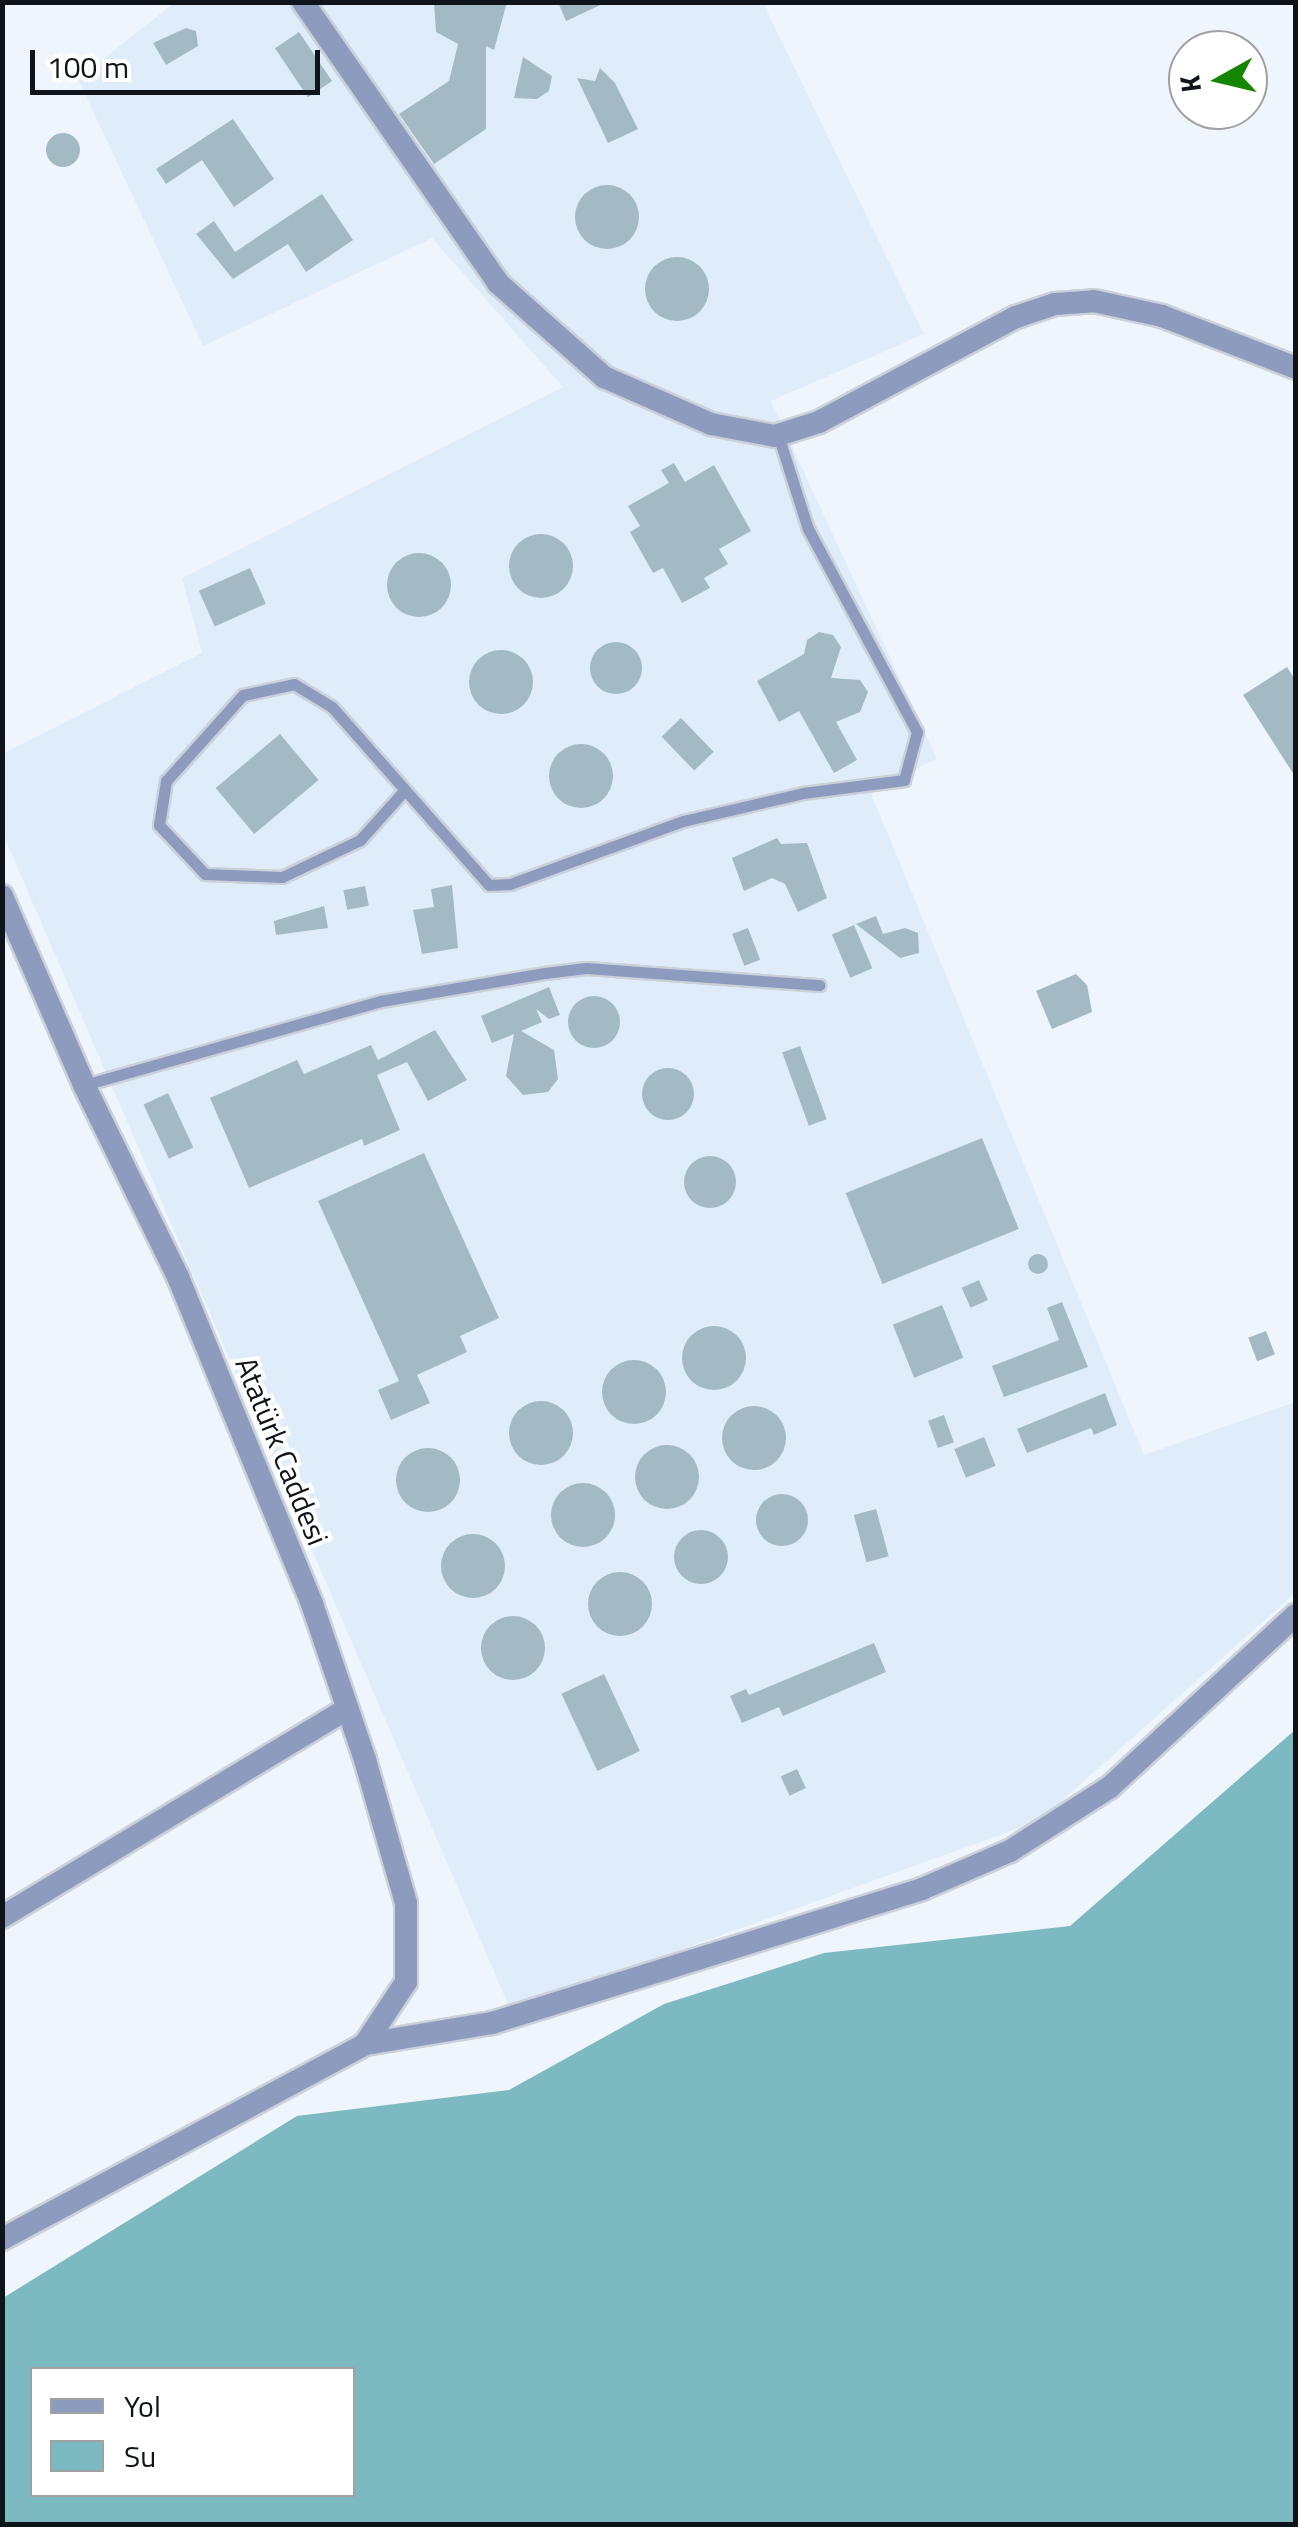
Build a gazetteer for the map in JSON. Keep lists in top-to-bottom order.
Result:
{
  "streets": {
    "street": ["Atatürk Caddesi"]
  },
  "legend": ["Yol", "Su"],
  "scale_bar": "100 m",
  "north": "left"
}
